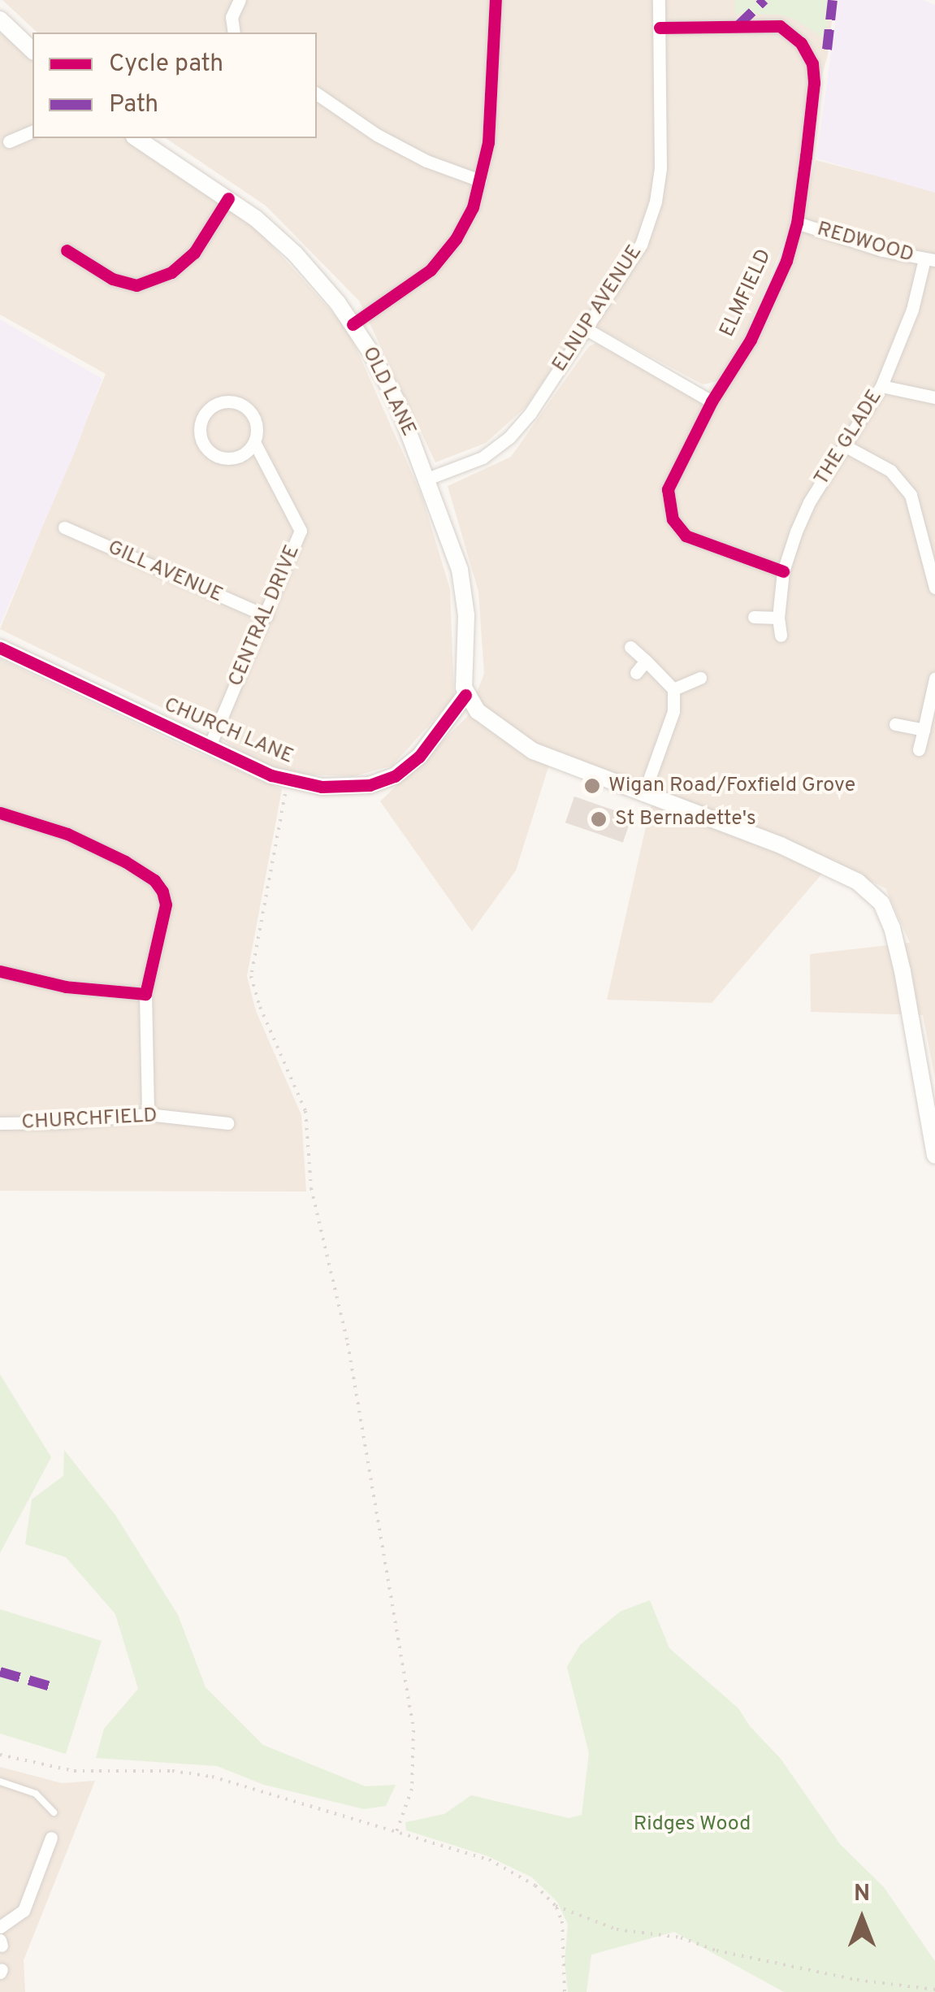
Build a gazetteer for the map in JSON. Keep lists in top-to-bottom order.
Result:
{
  "streets": {
    "main road": ["OLD LANE", "CHURCH LANE"],
    "street": [
      "REDWOOD",
      "ELMFIELD",
      "ELNUP AVENUE",
      "THE GLADE",
      "GILL AVENUE",
      "CENTRAL DRIVE",
      "CHURCHFIELD"
    ]
  },
  "crossings": [
    ["REDWOOD", "ELMFIELD"],
    ["REDWOOD", "THE GLADE"],
    ["ELMFIELD", "ELNUP AVENUE"],
    ["ELMFIELD", "THE GLADE"],
    ["ELNUP AVENUE", "OLD LANE"],
    ["OLD LANE", "CHURCH LANE"],
    ["GILL AVENUE", "CENTRAL DRIVE"],
    ["CENTRAL DRIVE", "CHURCH LANE"]
  ],
  "parks": ["Ridges Wood"],
  "places": ["Wigan Road/Foxfield Grove", "St Bernadette's"],
  "legend": ["Cycle path", "Path"],
  "north": "top"
}
